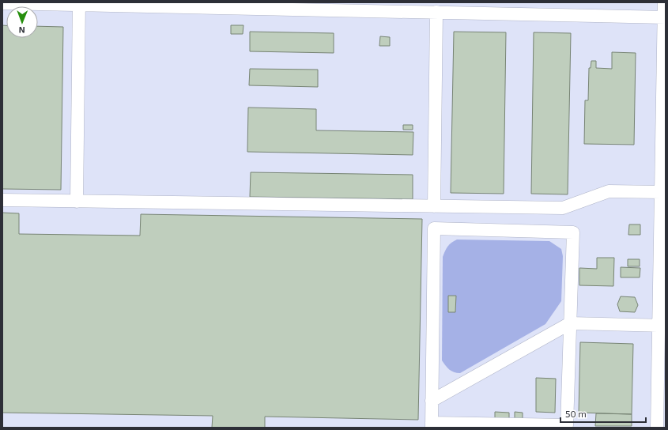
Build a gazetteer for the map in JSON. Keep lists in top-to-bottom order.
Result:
{
  "scale_bar": "50 m",
  "north": "bottom"
}
